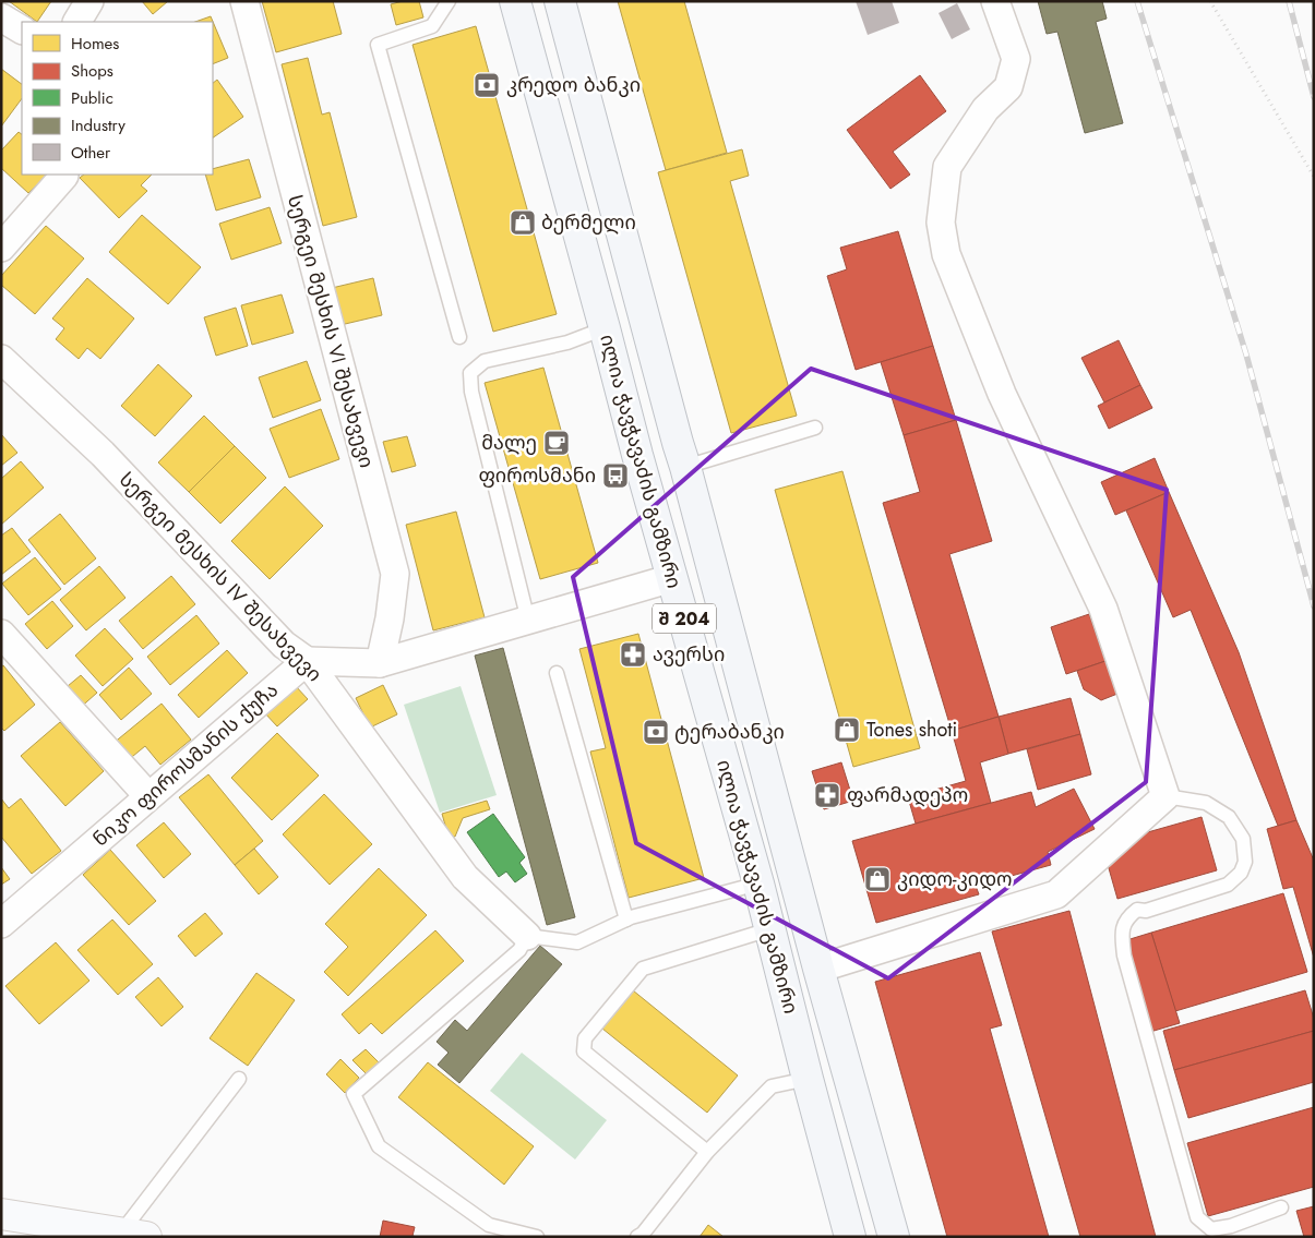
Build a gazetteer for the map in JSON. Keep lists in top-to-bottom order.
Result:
{
  "streets": {
    "main road": ["ილია ჭავჭავაძის გამზირი", "შ 204"],
    "street": ["სერგეი მესხის VI შესახვევი", "სერგეი მესხის IV შესახვევი", "ნიკო ფიროსმანის ქუჩა"]
  },
  "crossings": [
    ["სერგეი მესხის IV შესახვევი", "ნიკო ფიროსმანის ქუჩა"]
  ],
  "places": {
    "bank": ["კრედო ბანკი", "ტერაბანკი"],
    "shop": ["ბერმელი", "Tones shoti", "კიდო-კიდო"],
    "cafe": ["მალე"],
    "bus stop": ["ფიროსმანი"],
    "pharmacy": ["ავერსი", "ფარმადეპო"]
  },
  "legend": [
    "Homes",
    "Shops",
    "Public",
    "Industry",
    "Other"
  ]
}
